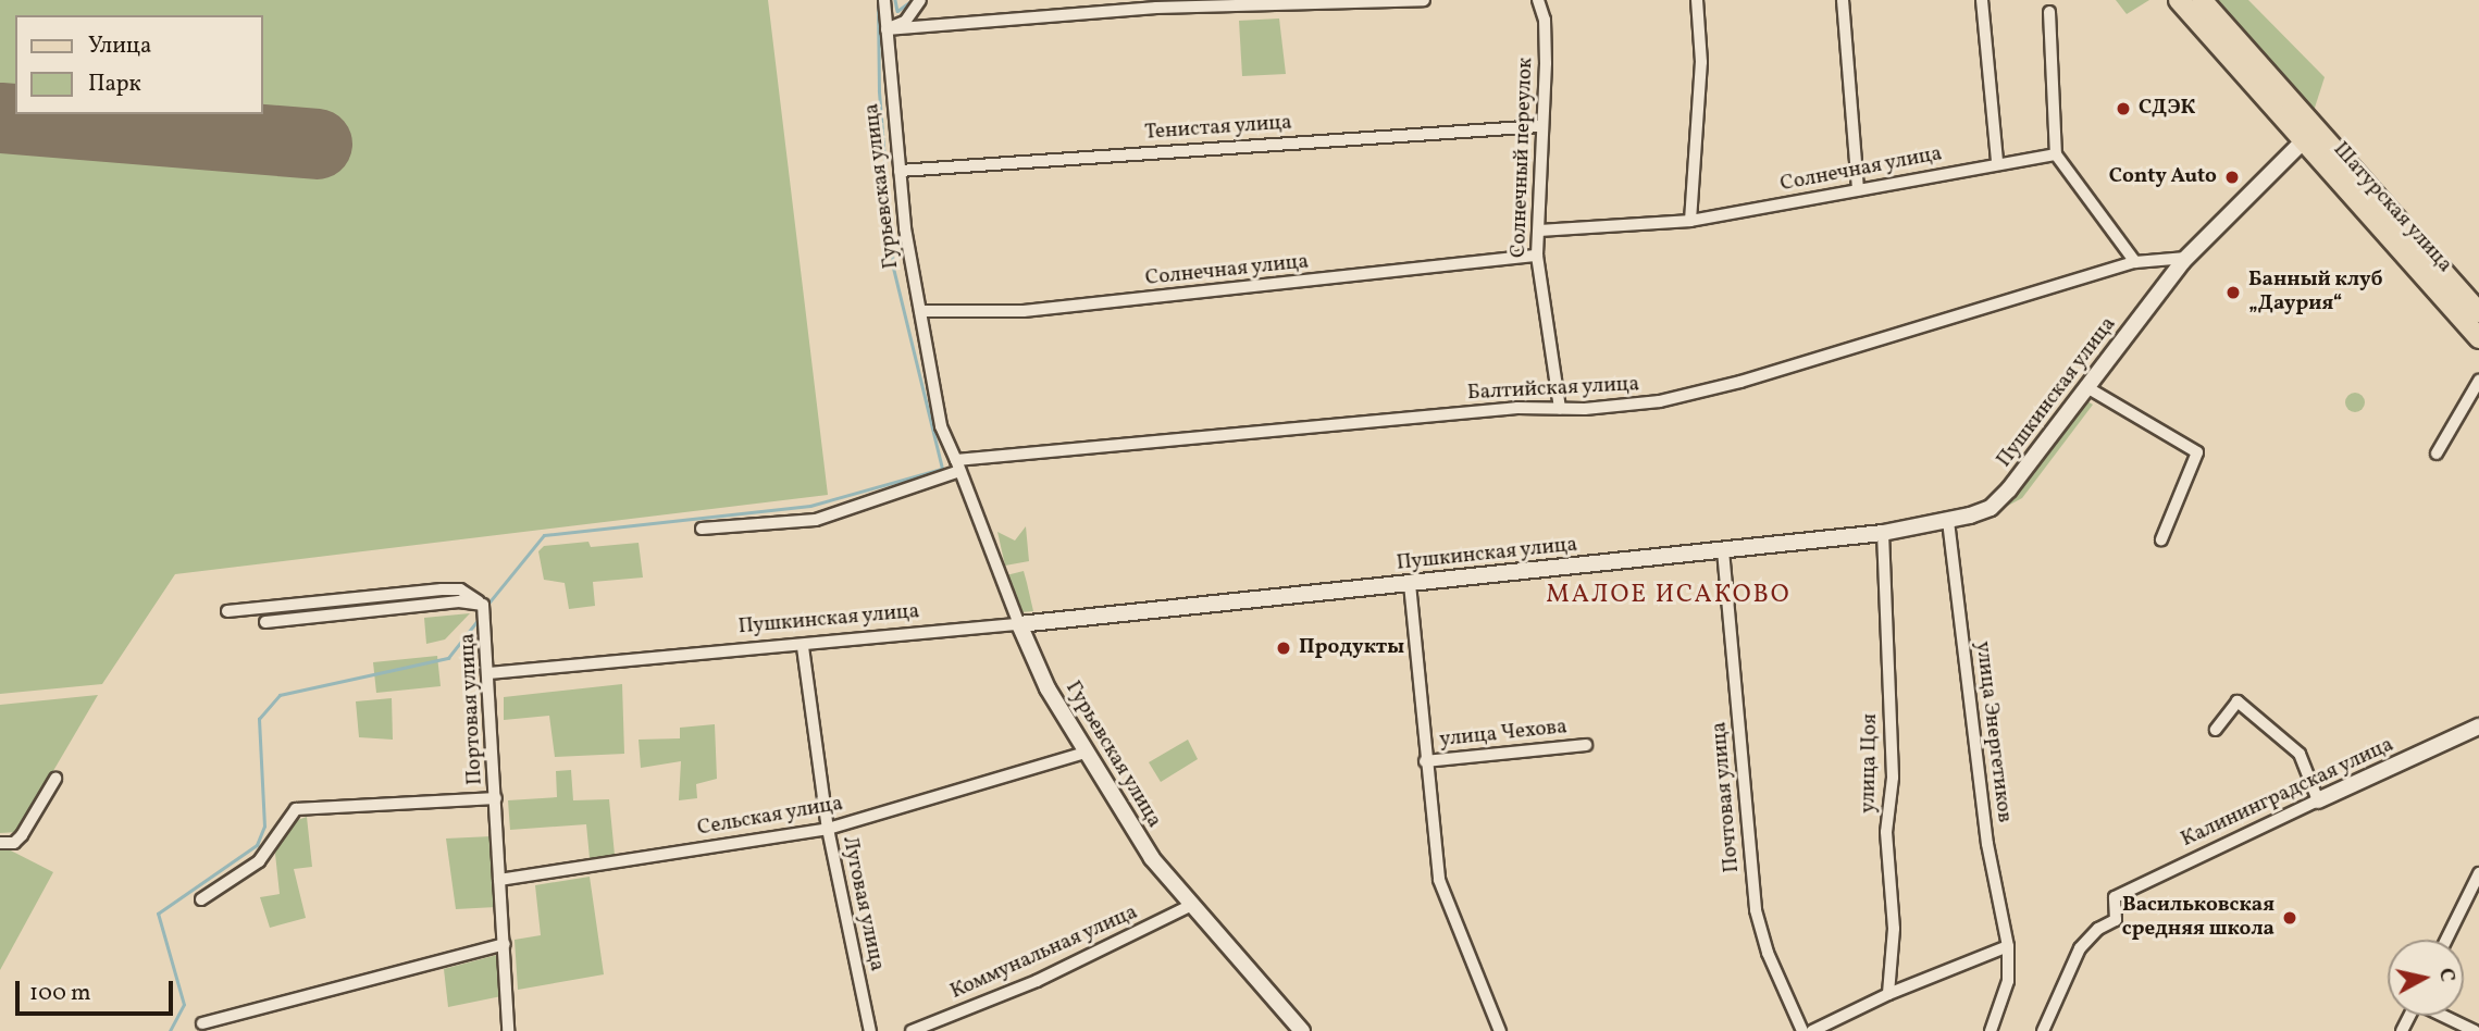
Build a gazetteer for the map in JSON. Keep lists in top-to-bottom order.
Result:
{
  "streets": {
    "main road": ["Шатурская улица"],
    "street": [
      "Тенистая улица",
      "Солнечный переулок",
      "Солнечная улица",
      "Гурьевская улица",
      "Балтийская улица",
      "Пушкинская улица",
      "Портовая улица",
      "улица Энергетиков",
      "улица Чехова",
      "улица Цоя",
      "Калининградская улица",
      "Почтовая улица",
      "Сельская улица",
      "Луговая улица",
      "Коммунальная улица"
    ]
  },
  "crossings": [
    ["Тенистая улица", "Солнечный переулок"],
    ["Тенистая улица", "Гурьевская улица"],
    ["Солнечный переулок", "Солнечная улица"],
    ["Солнечный переулок", "Балтийская улица"],
    ["Солнечная улица", "Гурьевская улица"],
    ["Гурьевская улица", "Балтийская улица"],
    ["Гурьевская улица", "Пушкинская улица"],
    ["Гурьевская улица", "Сельская улица"],
    ["Гурьевская улица", "Коммунальная улица"],
    ["Шатурская улица", "Пушкинская улица"],
    ["Балтийская улица", "Пушкинская улица"],
    ["Пушкинская улица", "Портовая улица"],
    ["Пушкинская улица", "улица Энергетиков"],
    ["Пушкинская улица", "улица Цоя"],
    ["Пушкинская улица", "Почтовая улица"],
    ["Пушкинская улица", "Луговая улица"],
    ["Портовая улица", "Сельская улица"],
    ["Сельская улица", "Луговая улица"]
  ],
  "districts": ["МАЛОЕ ИСАКОВО"],
  "places": [
    "СДЭК",
    "Conty Auto",
    "Банный клуб „Даурия“",
    "Продукты",
    "Васильковская средняя школа"
  ],
  "legend": ["Улица", "Парк"],
  "scale_bar": "100 m",
  "north": "right"
}
